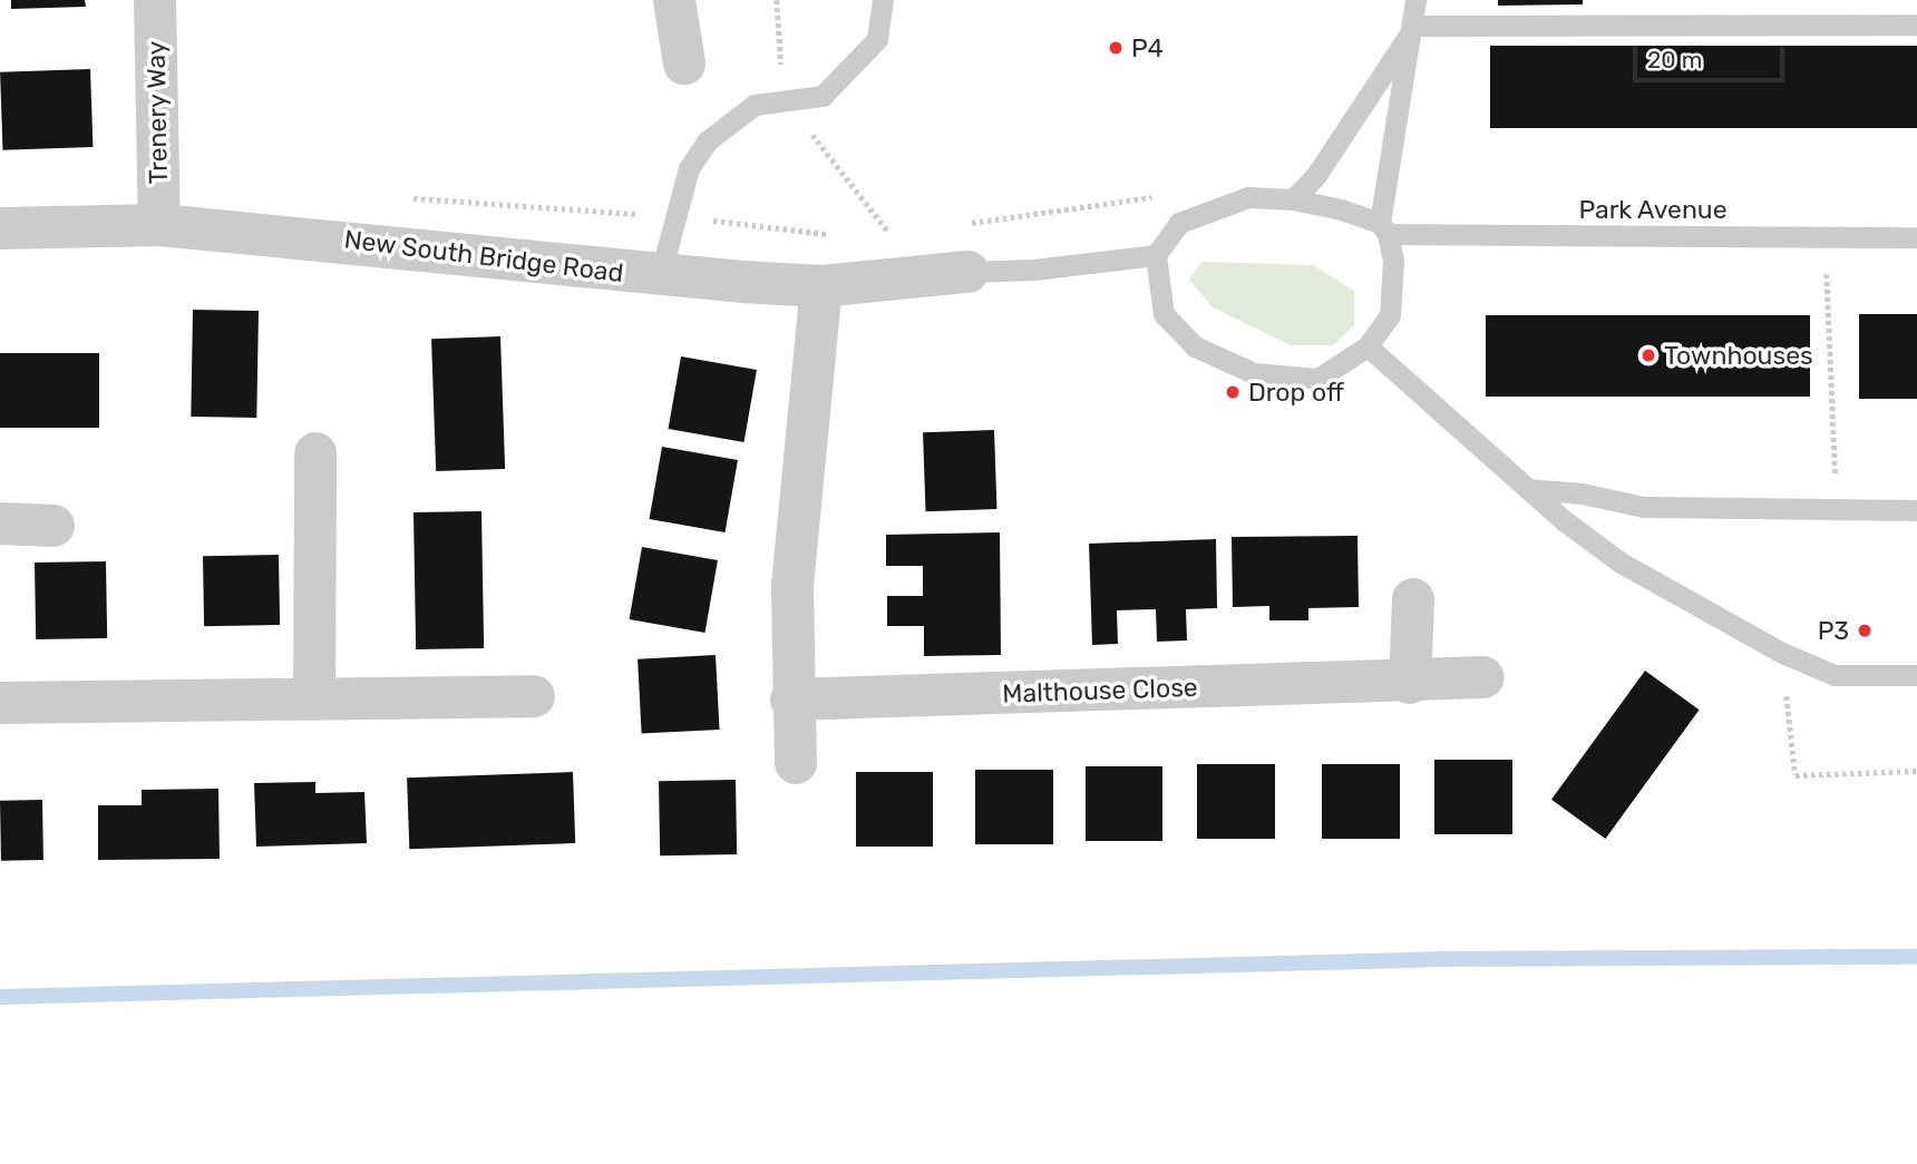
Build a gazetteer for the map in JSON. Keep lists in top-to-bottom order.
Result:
{
  "streets": {
    "street": ["Trenery Way", "New South Bridge Road", "Malthouse Close"],
    "lane": ["Park Avenue"]
  },
  "crossings": [
    ["Trenery Way", "New South Bridge Road"]
  ],
  "places": [
    "P4",
    "Townhouses",
    "Drop off",
    "P3"
  ],
  "scale_bar": "20 m"
}
